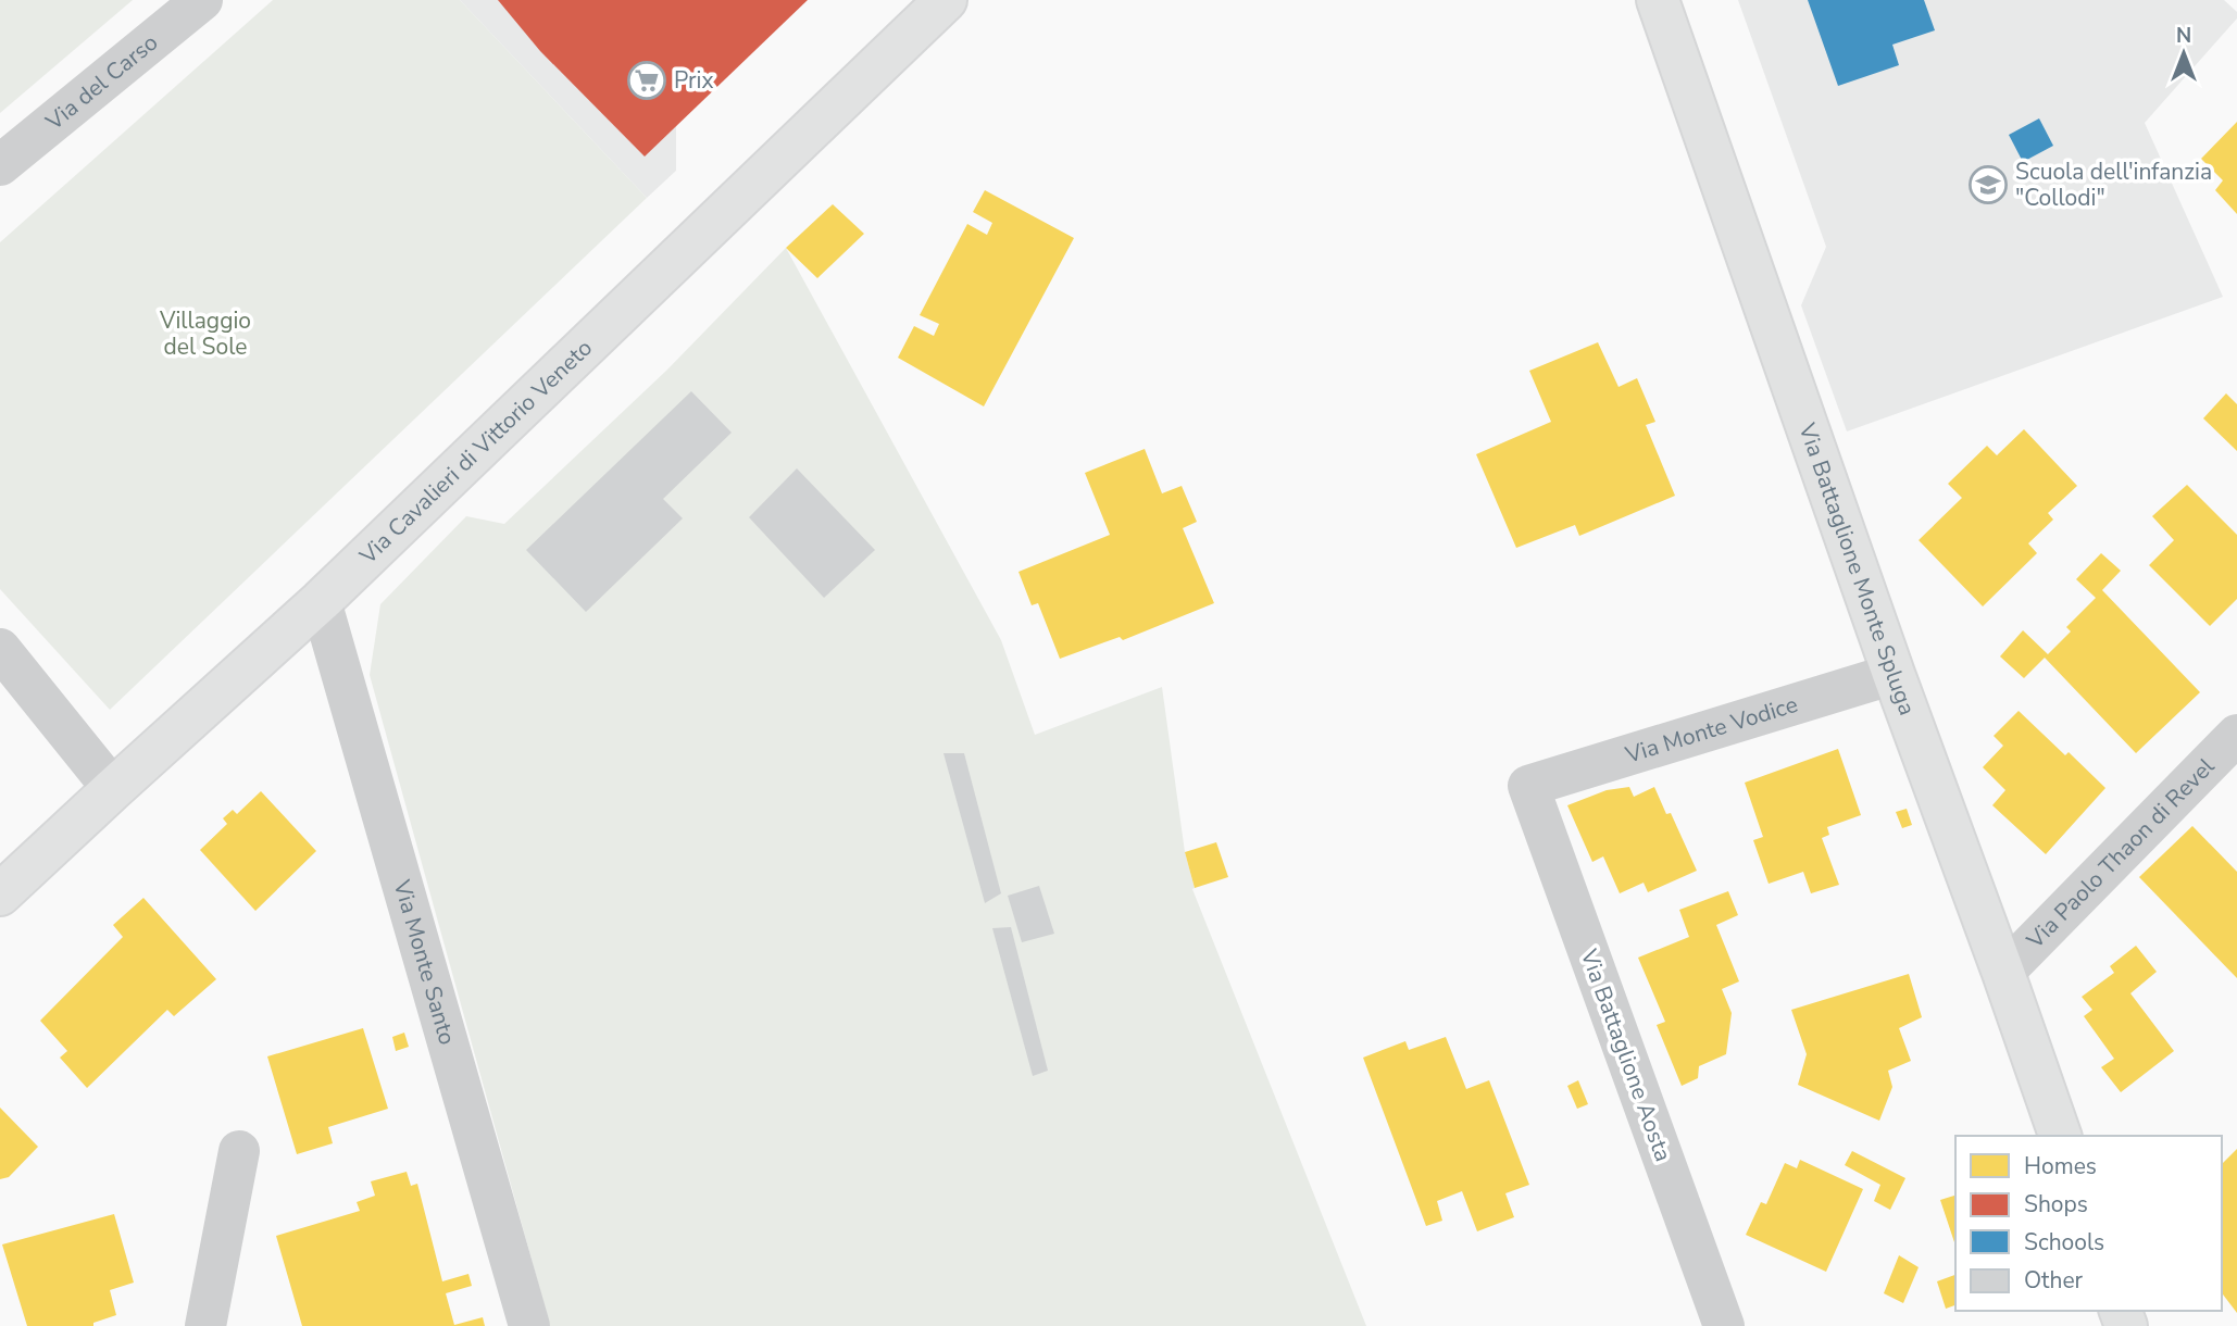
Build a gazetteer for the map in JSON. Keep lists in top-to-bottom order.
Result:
{
  "streets": {
    "street": [
      "Via del Carso",
      "Via Cavalieri di Vittorio Veneto",
      "Via Battaglione Monte Spluga",
      "Via Monte Vodice",
      "Via Paolo Thaon di Revel",
      "Via Monte Santo",
      "Via Battaglione Aosta"
    ]
  },
  "crossings": [
    ["Via Cavalieri di Vittorio Veneto", "Via Monte Santo"],
    ["Via Battaglione Monte Spluga", "Via Monte Vodice"],
    ["Via Battaglione Monte Spluga", "Via Paolo Thaon di Revel"],
    ["Via Monte Vodice", "Via Battaglione Aosta"]
  ],
  "parks": ["Villaggio del Sole"],
  "places": {
    "supermarket": ["Prix"],
    "school or university": ["Scuola dell'infanzia \"Collodi\""]
  },
  "legend": [
    "Homes",
    "Shops",
    "Schools",
    "Other"
  ],
  "north": "top"
}
